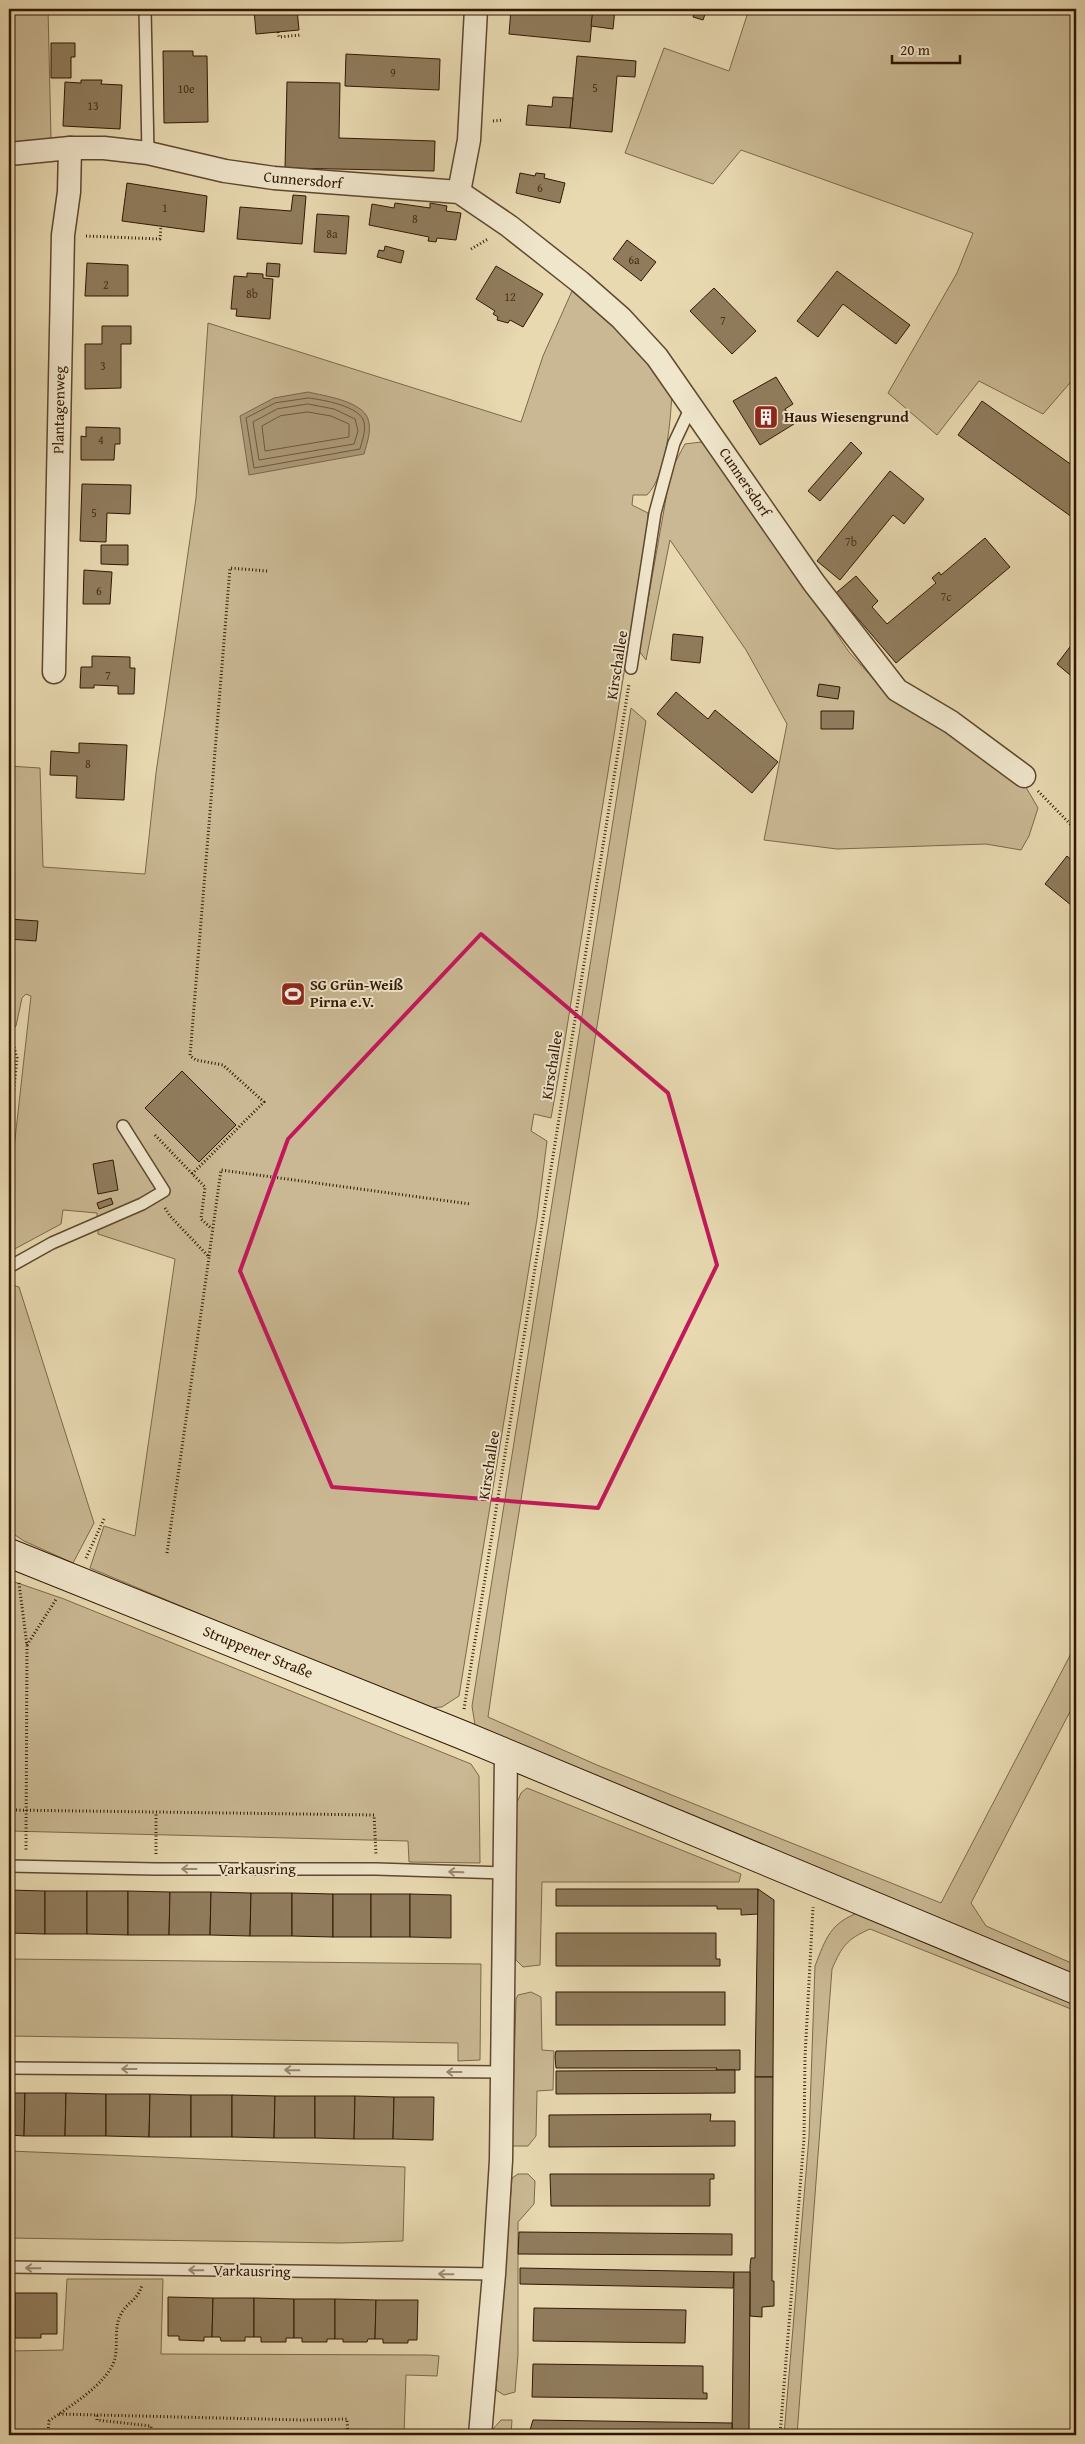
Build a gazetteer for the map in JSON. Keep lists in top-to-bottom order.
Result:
{
  "streets": {
    "main road": ["Struppener Straße"],
    "street": ["Cunnersdorf", "Plantagenweg"],
    "lane": ["Kirschallee", "Varkausring"]
  },
  "crossings": [
    ["Cunnersdorf", "Plantagenweg"],
    ["Cunnersdorf", "Kirschallee"],
    ["Kirschallee", "Struppener Straße"]
  ],
  "one_way": ["Varkausring"],
  "places": {
    "building": ["Haus Wiesengrund"],
    "sports": ["SG Grün-Weiß Pirna e.V."]
  },
  "house_numbers": [
    "9",
    "5",
    "10e",
    "13",
    "6",
    "1",
    "8",
    "8a",
    "6a",
    "2",
    "8b",
    "12",
    "7",
    "3",
    "4",
    "5",
    "7b",
    "6",
    "7c",
    "7",
    "8"
  ],
  "scale_bar": "20 m"
}
